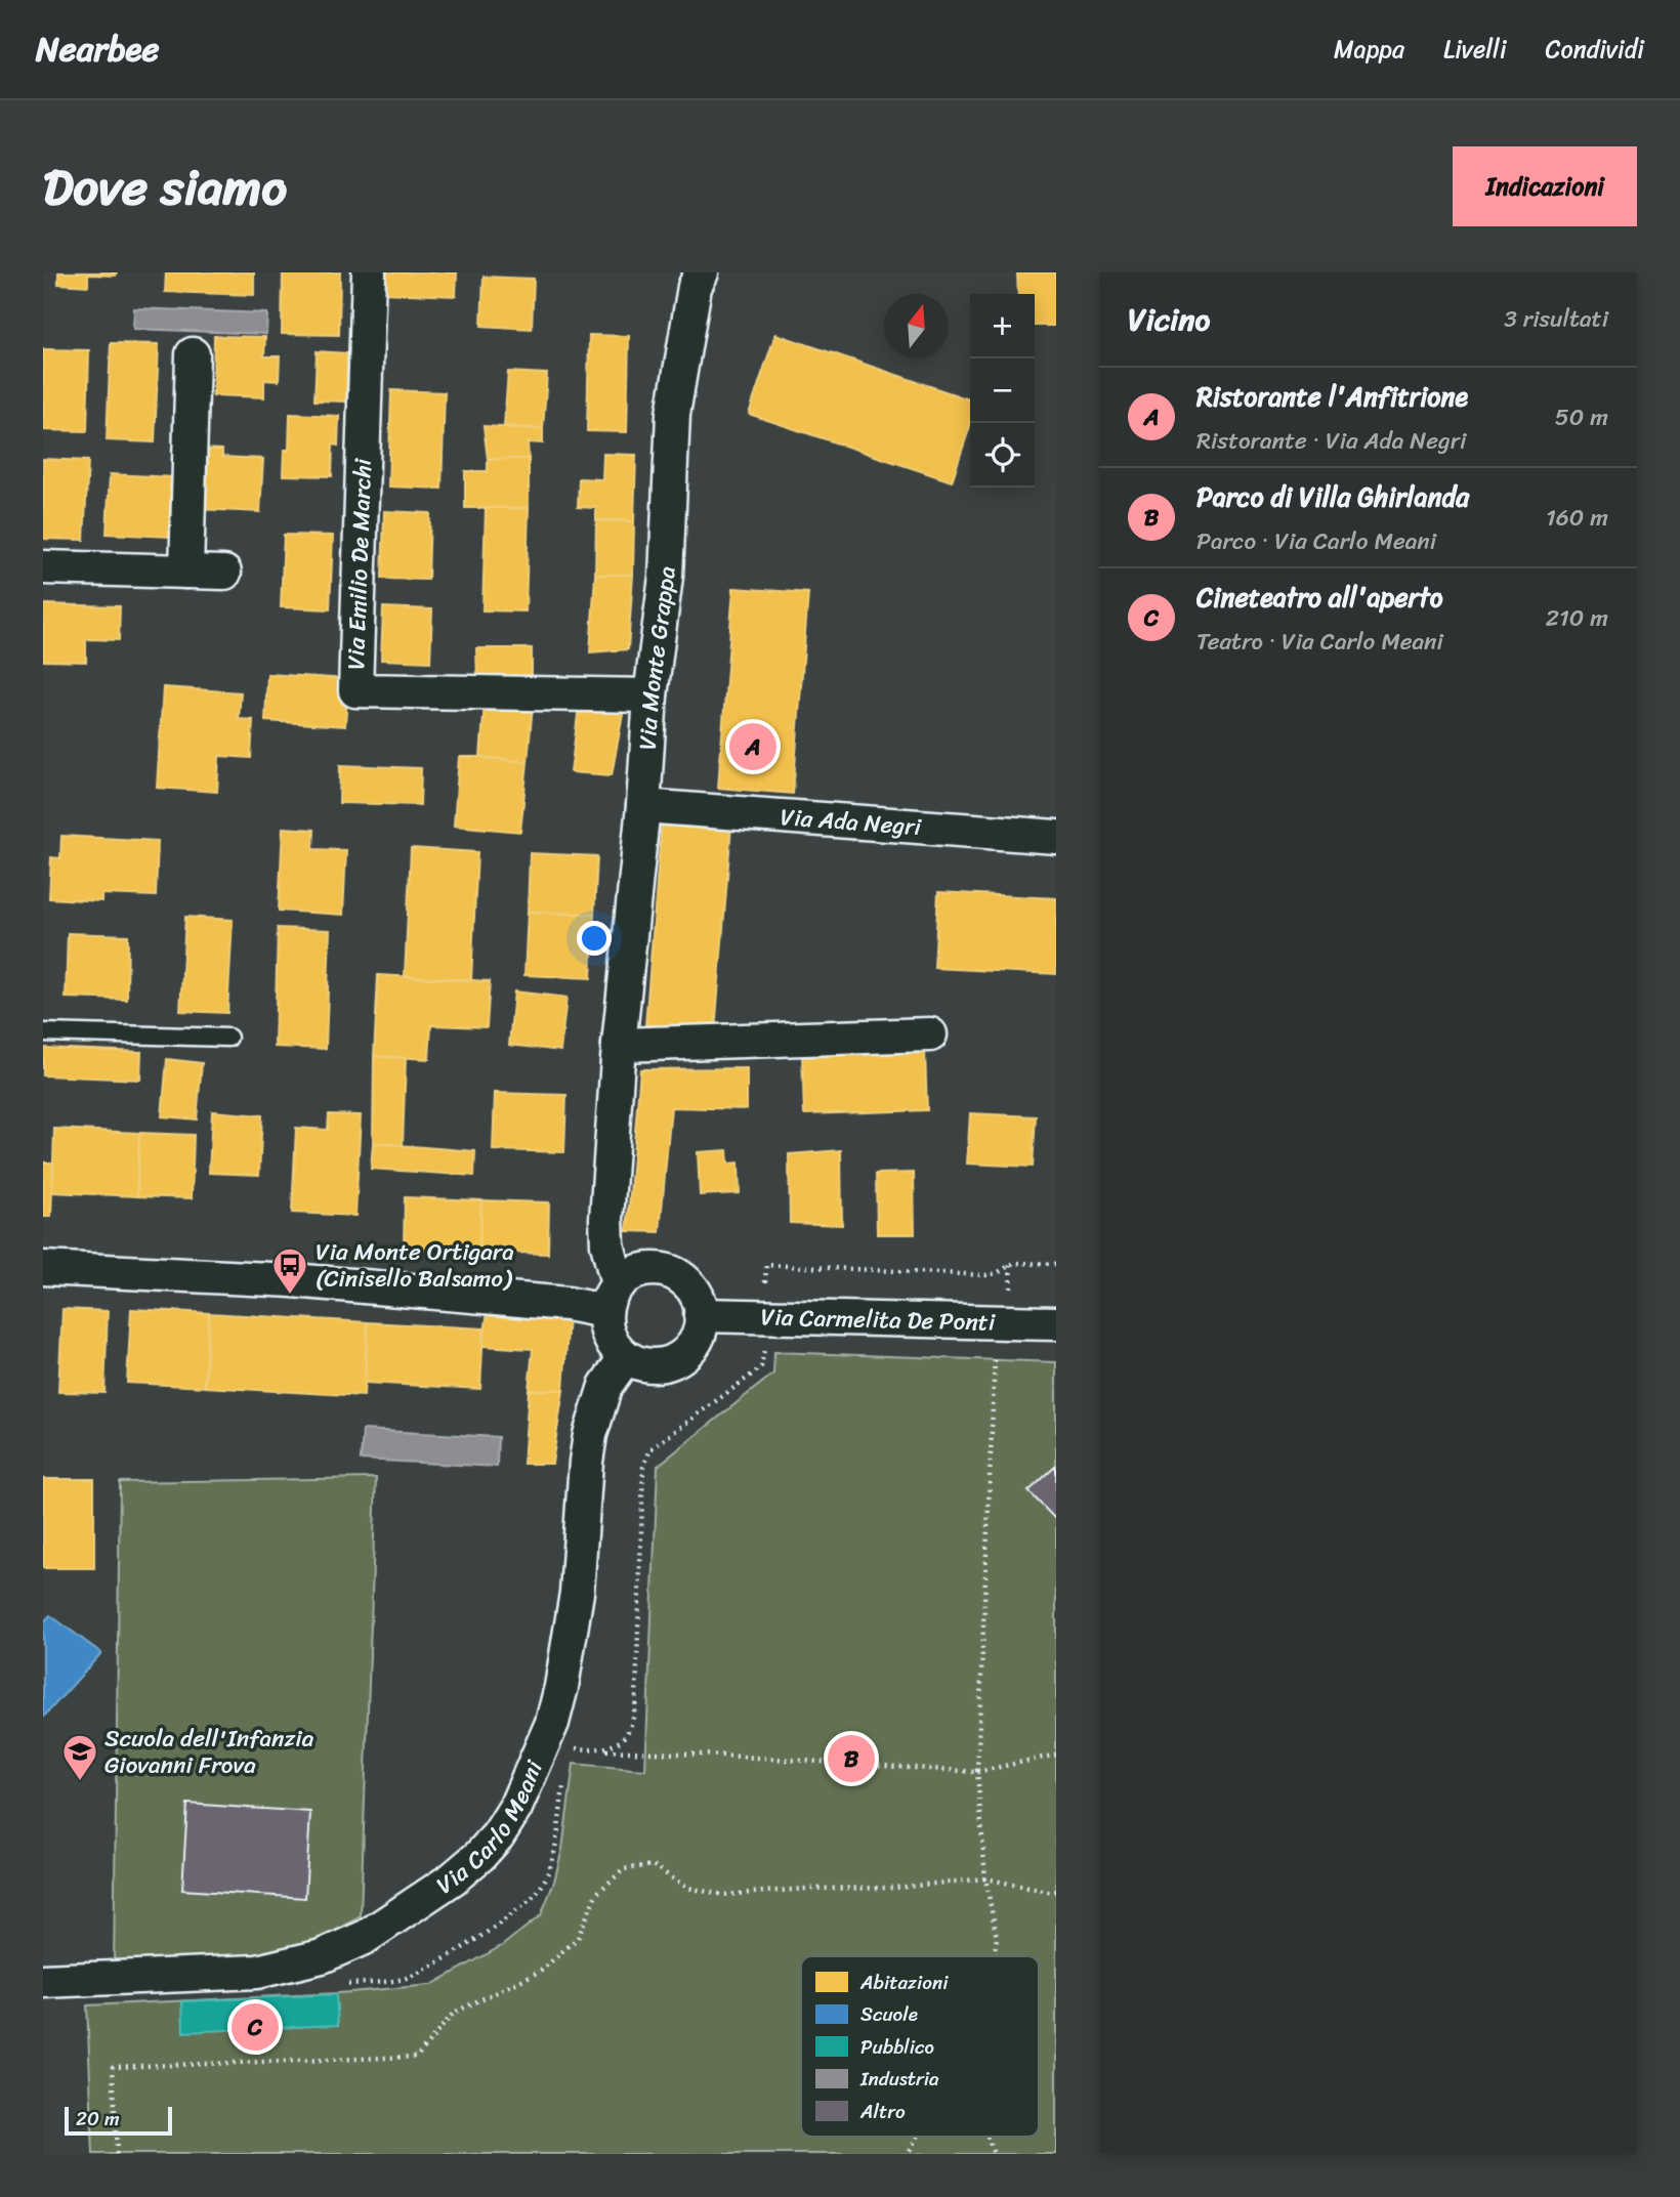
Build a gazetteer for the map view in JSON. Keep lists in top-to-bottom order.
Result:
{
  "streets": {
    "street": [
      "Via Emilio De Marchi",
      "Via Monte Grappa",
      "Via Ada Negri",
      "Via Carmelita De Ponti",
      "Via Carlo Meani"
    ]
  },
  "crossings": [
    ["Via Emilio De Marchi", "Via Monte Grappa"],
    ["Via Monte Grappa", "Via Ada Negri"],
    ["Via Monte Grappa", "Via Carmelita De Ponti"],
    ["Via Monte Grappa", "Via Carlo Meani"],
    ["Via Carmelita De Ponti", "Via Carlo Meani"]
  ],
  "places": {
    "bus stop": ["Via Monte Ortigara (Cinisello Balsamo)"],
    "school or university": ["Scuola dell'Infanzia Giovanni Frova"]
  },
  "legend": [
    "Abitazioni",
    "Scuole",
    "Pubblico",
    "Industria",
    "Altro"
  ],
  "scale_bar": "20 m",
  "north": "top",
  "page": {
    "header": "Nearbee",
    "nav": ["Mappa", "Livelli", "Condividi"],
    "title": "Dove siamo",
    "buttons": "Indicazioni",
    "heading": ["Vicino", "3 risultati"],
    "map_buttons": ["+", "−"],
    "list": [
      {
        "mark": "A",
        "name": "Ristorante l'Anfitrione",
        "note": "Ristorante · Via Ada Negri",
        "value": "50 m"
      },
      {
        "mark": "B",
        "name": "Parco di Villa Ghirlanda",
        "note": "Parco · Via Carlo Meani",
        "value": "160 m"
      },
      {
        "mark": "C",
        "name": "Cineteatro all'aperto",
        "note": "Teatro · Via Carlo Meani",
        "value": "210 m"
      }
    ],
    "pins": ["A", "B", "C"],
    "scale": "20 m"
  }
}
